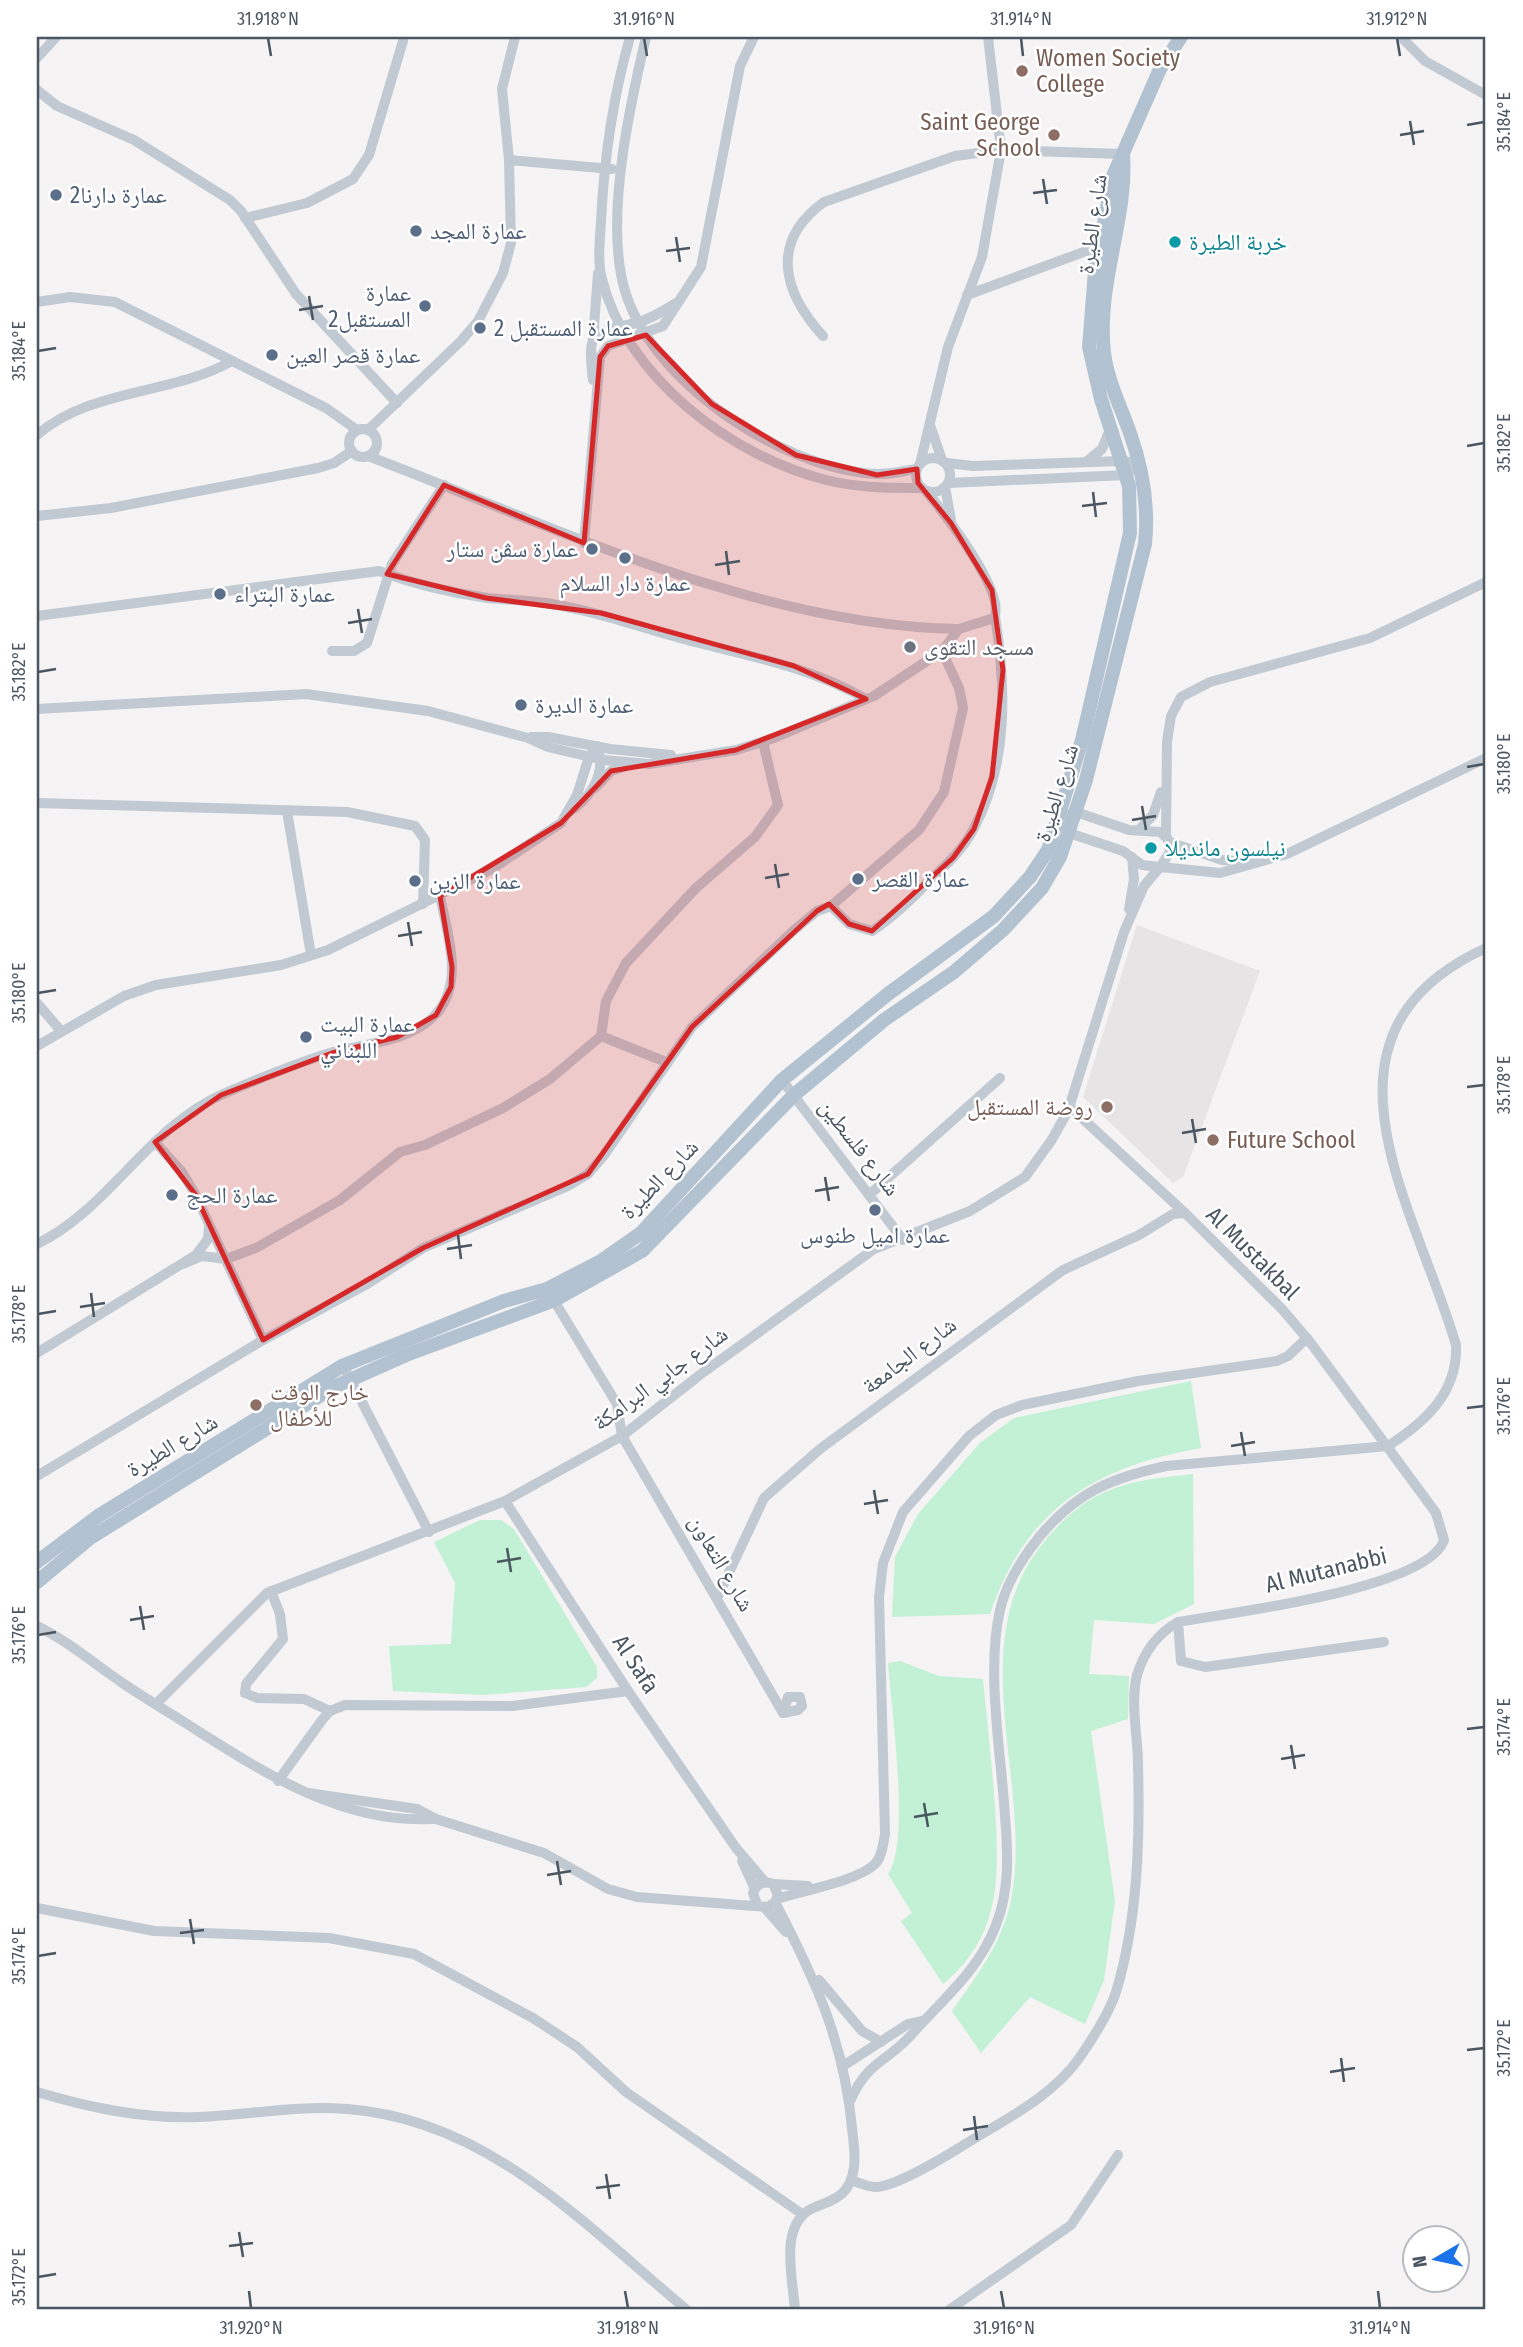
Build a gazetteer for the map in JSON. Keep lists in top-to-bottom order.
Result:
{
  "streets": {
    "main road": ["شارع الطيرة"],
    "street": [
      "شارع فلسطين",
      "Al Mustakbal",
      "شارع الجامعة",
      "شارع جابي البرامكة",
      "شارع التعاون",
      "Al Mutanabbi",
      "Al Safa"
    ]
  },
  "crossings": [
    ["شارع الطيرة", "شارع فلسطين"],
    ["شارع فلسطين", "شارع جابي البرامكة"],
    ["Al Mustakbal", "شارع الجامعة"],
    ["Al Mustakbal", "شارع جابي البرامكة"],
    ["Al Mustakbal", "Al Mutanabbi"],
    ["شارع الجامعة", "شارع التعاون"],
    ["شارع جابي البرامكة", "شارع التعاون"],
    ["شارع جابي البرامكة", "Al Safa"]
  ],
  "places": [
    "Women Society College",
    "Saint George School",
    "عمارة دارنا2",
    "عمارة المجد",
    "خربة الطيرة",
    "عمارة المستقبل2",
    "عمارة المستقبل 2",
    "عمارة قصر العين",
    "عمارة سڤن ستار",
    "عمارة دار السلام",
    "عمارة البتراء",
    "مسجد التقوى",
    "عمارة الديرة",
    "نيلسون مانديلا",
    "عمارة القصر",
    "عمارة الزين",
    "عمارة البيت اللبناني",
    "روضة المستقبل",
    "Future School",
    "عمارة الحج",
    "عمارة اميل طنوس",
    "خارج الوقت للأطفال"
  ],
  "north": "left",
  "coordinates": [
    "31.918°N",
    "31.916°N",
    "31.914°N",
    "31.912°N",
    "35.184°E",
    "35.182°E",
    "35.180°E",
    "35.178°E",
    "35.176°E",
    "35.174°E",
    "35.172°E",
    "31.920°N"
  ]
}
